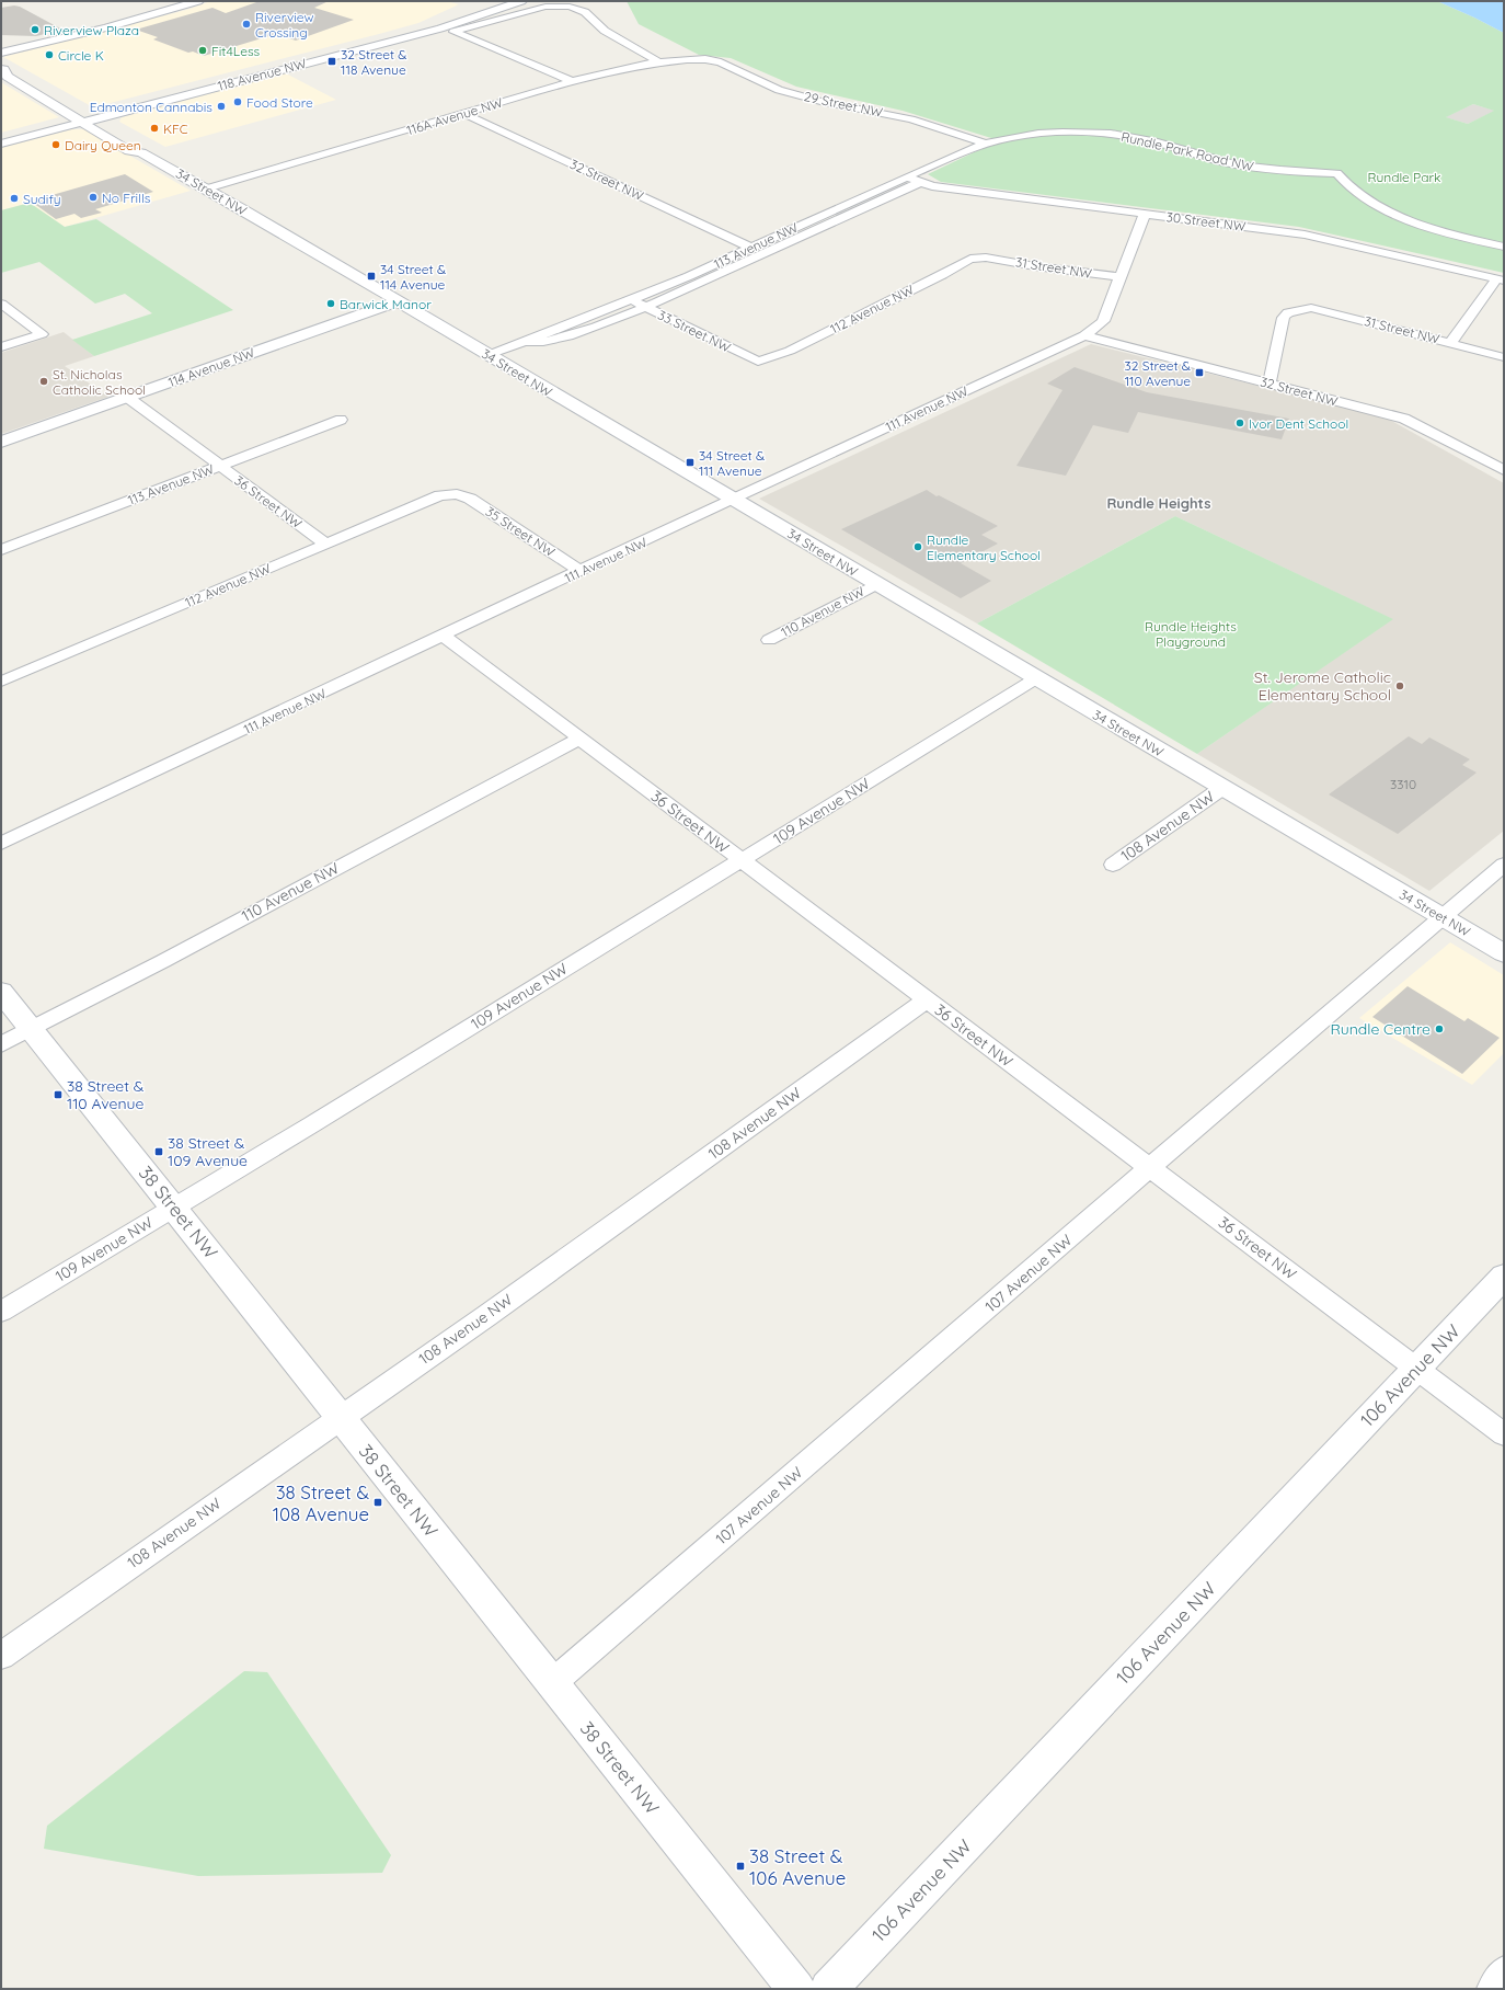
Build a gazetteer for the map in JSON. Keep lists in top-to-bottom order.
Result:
{
  "streets": {
    "street": [
      "118 Avenue NW",
      "29 Street NW",
      "116A Avenue NW",
      "Rundle Park Road NW",
      "32 Street NW",
      "34 Street NW",
      "30 Street NW",
      "113 Avenue NW",
      "31 Street NW",
      "112 Avenue NW",
      "33 Street NW",
      "114 Avenue NW",
      "111 Avenue NW",
      "36 Street NW",
      "35 Street NW",
      "110 Avenue NW",
      "109 Avenue NW",
      "108 Avenue NW",
      "38 Street NW",
      "107 Avenue NW",
      "106 Avenue NW"
    ]
  },
  "crossings": [
    ["118 Avenue NW", "34 Street NW"],
    ["29 Street NW", "116A Avenue NW"],
    ["29 Street NW", "Rundle Park Road NW"],
    ["29 Street NW", "113 Avenue NW"],
    ["116A Avenue NW", "32 Street NW"],
    ["116A Avenue NW", "34 Street NW"],
    ["Rundle Park Road NW", "113 Avenue NW"],
    ["32 Street NW", "113 Avenue NW"],
    ["32 Street NW", "31 Street NW"],
    ["32 Street NW", "111 Avenue NW"],
    ["34 Street NW", "113 Avenue NW"],
    ["34 Street NW", "114 Avenue NW"],
    ["34 Street NW", "111 Avenue NW"],
    ["34 Street NW", "110 Avenue NW"],
    ["34 Street NW", "109 Avenue NW"],
    ["34 Street NW", "108 Avenue NW"],
    ["34 Street NW", "107 Avenue NW"],
    ["30 Street NW", "113 Avenue NW"],
    ["30 Street NW", "111 Avenue NW"],
    ["113 Avenue NW", "33 Street NW"],
    ["113 Avenue NW", "36 Street NW"],
    ["31 Street NW", "112 Avenue NW"],
    ["31 Street NW", "111 Avenue NW"],
    ["112 Avenue NW", "33 Street NW"],
    ["112 Avenue NW", "36 Street NW"],
    ["112 Avenue NW", "35 Street NW"],
    ["114 Avenue NW", "36 Street NW"],
    ["111 Avenue NW", "36 Street NW"],
    ["111 Avenue NW", "35 Street NW"],
    ["36 Street NW", "110 Avenue NW"],
    ["36 Street NW", "109 Avenue NW"],
    ["36 Street NW", "108 Avenue NW"],
    ["36 Street NW", "107 Avenue NW"],
    ["36 Street NW", "106 Avenue NW"],
    ["110 Avenue NW", "38 Street NW"],
    ["109 Avenue NW", "38 Street NW"],
    ["108 Avenue NW", "38 Street NW"],
    ["38 Street NW", "107 Avenue NW"]
  ],
  "districts": ["Rundle Heights"],
  "parks": ["Rundle Park", "Rundle Heights Playground"],
  "places": {
    "other": [
      "Riverview Crossing",
      "Riverview Plaza",
      "Fit4Less",
      "Circle K",
      "Food Store",
      "Edmonton Cannabis",
      "KFC",
      "Dairy Queen",
      "No Frills",
      "Sudify",
      "Barwick Manor",
      "St. Nicholas Catholic School",
      "Ivor Dent School",
      "Rundle Elementary School",
      "St. Jerome Catholic Elementary School",
      "Rundle Centre"
    ],
    "transit": [
      "32 Street & 118 Avenue",
      "34 Street & 114 Avenue",
      "32 Street & 110 Avenue",
      "34 Street & 111 Avenue",
      "38 Street & 110 Avenue",
      "38 Street & 109 Avenue",
      "38 Street & 108 Avenue",
      "38 Street & 106 Avenue"
    ]
  },
  "house_numbers": ["3310"]
}
